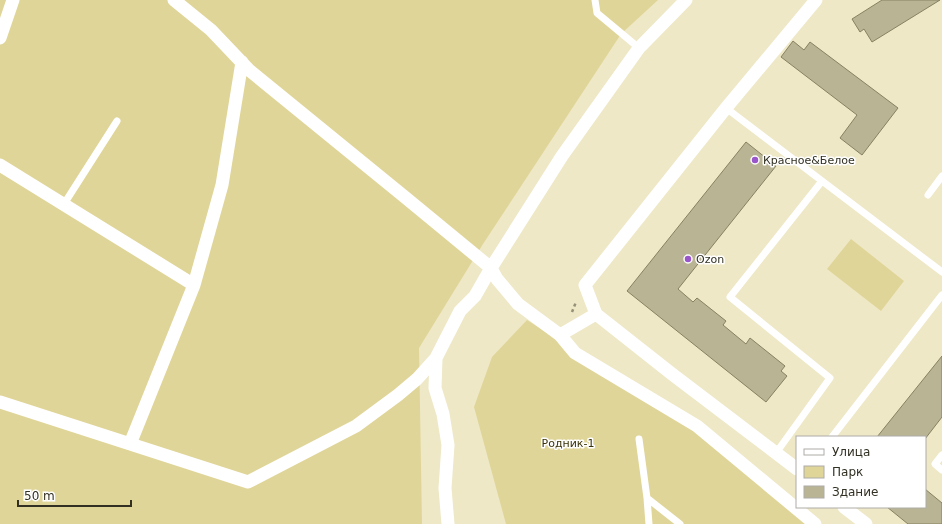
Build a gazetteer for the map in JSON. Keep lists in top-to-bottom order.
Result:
{
  "parks": ["Родник-1"],
  "places": ["Красное&Белое", "Ozon"],
  "legend": ["Улица", "Парк", "Здание"],
  "scale_bar": "50 m"
}
